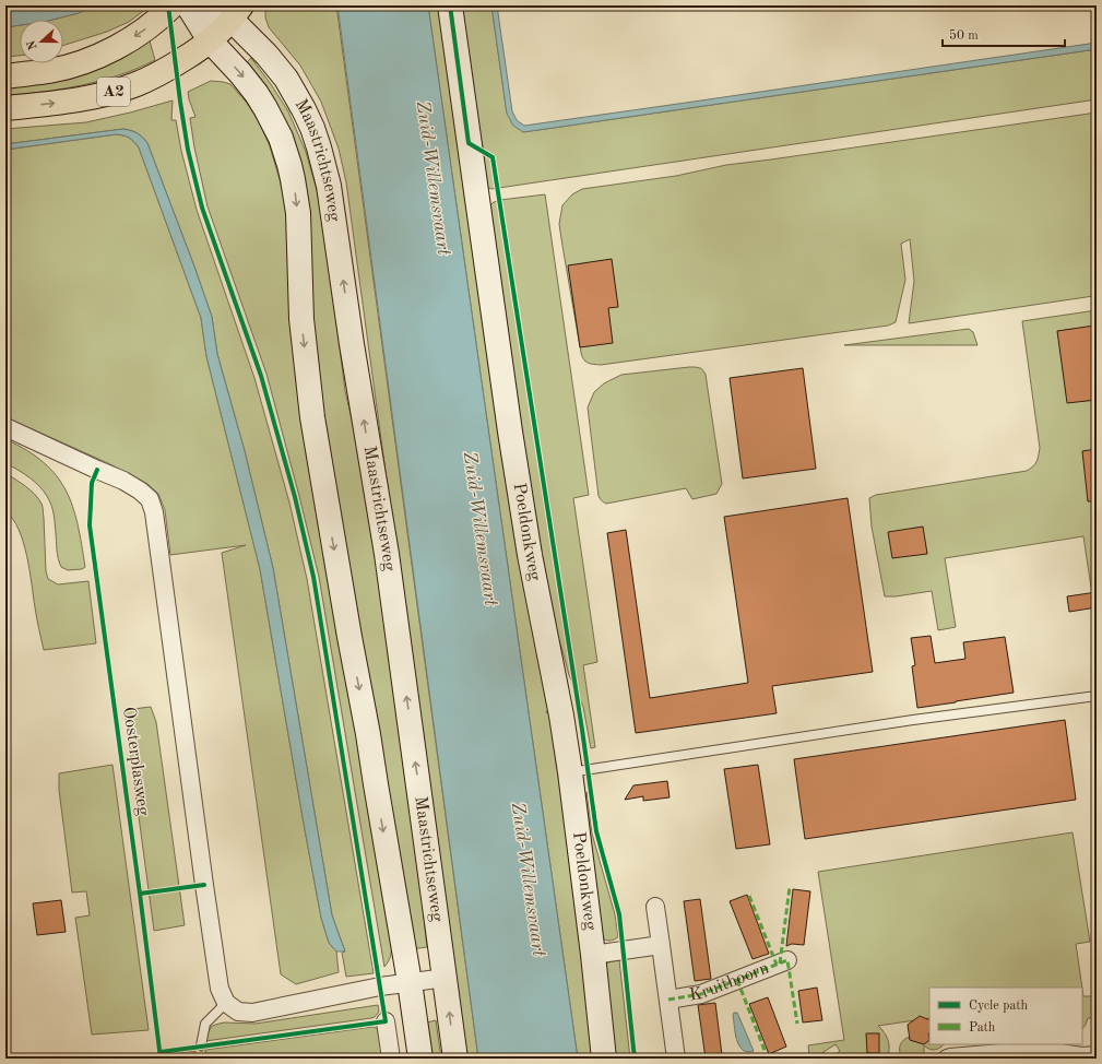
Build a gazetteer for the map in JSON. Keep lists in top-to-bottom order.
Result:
{
  "streets": {
    "highway": ["A2"],
    "main road": ["Maastrichtseweg", "Poeldonkweg"],
    "street": ["Kruithoorn"],
    "cycle path": ["Oosterplasweg"]
  },
  "crossings": [
    ["A2", "Maastrichtseweg"]
  ],
  "water": ["Zuid-Willemsvaart"],
  "legend": ["Cycle path", "Path"],
  "scale_bar": "50 m",
  "north": "left"
}
